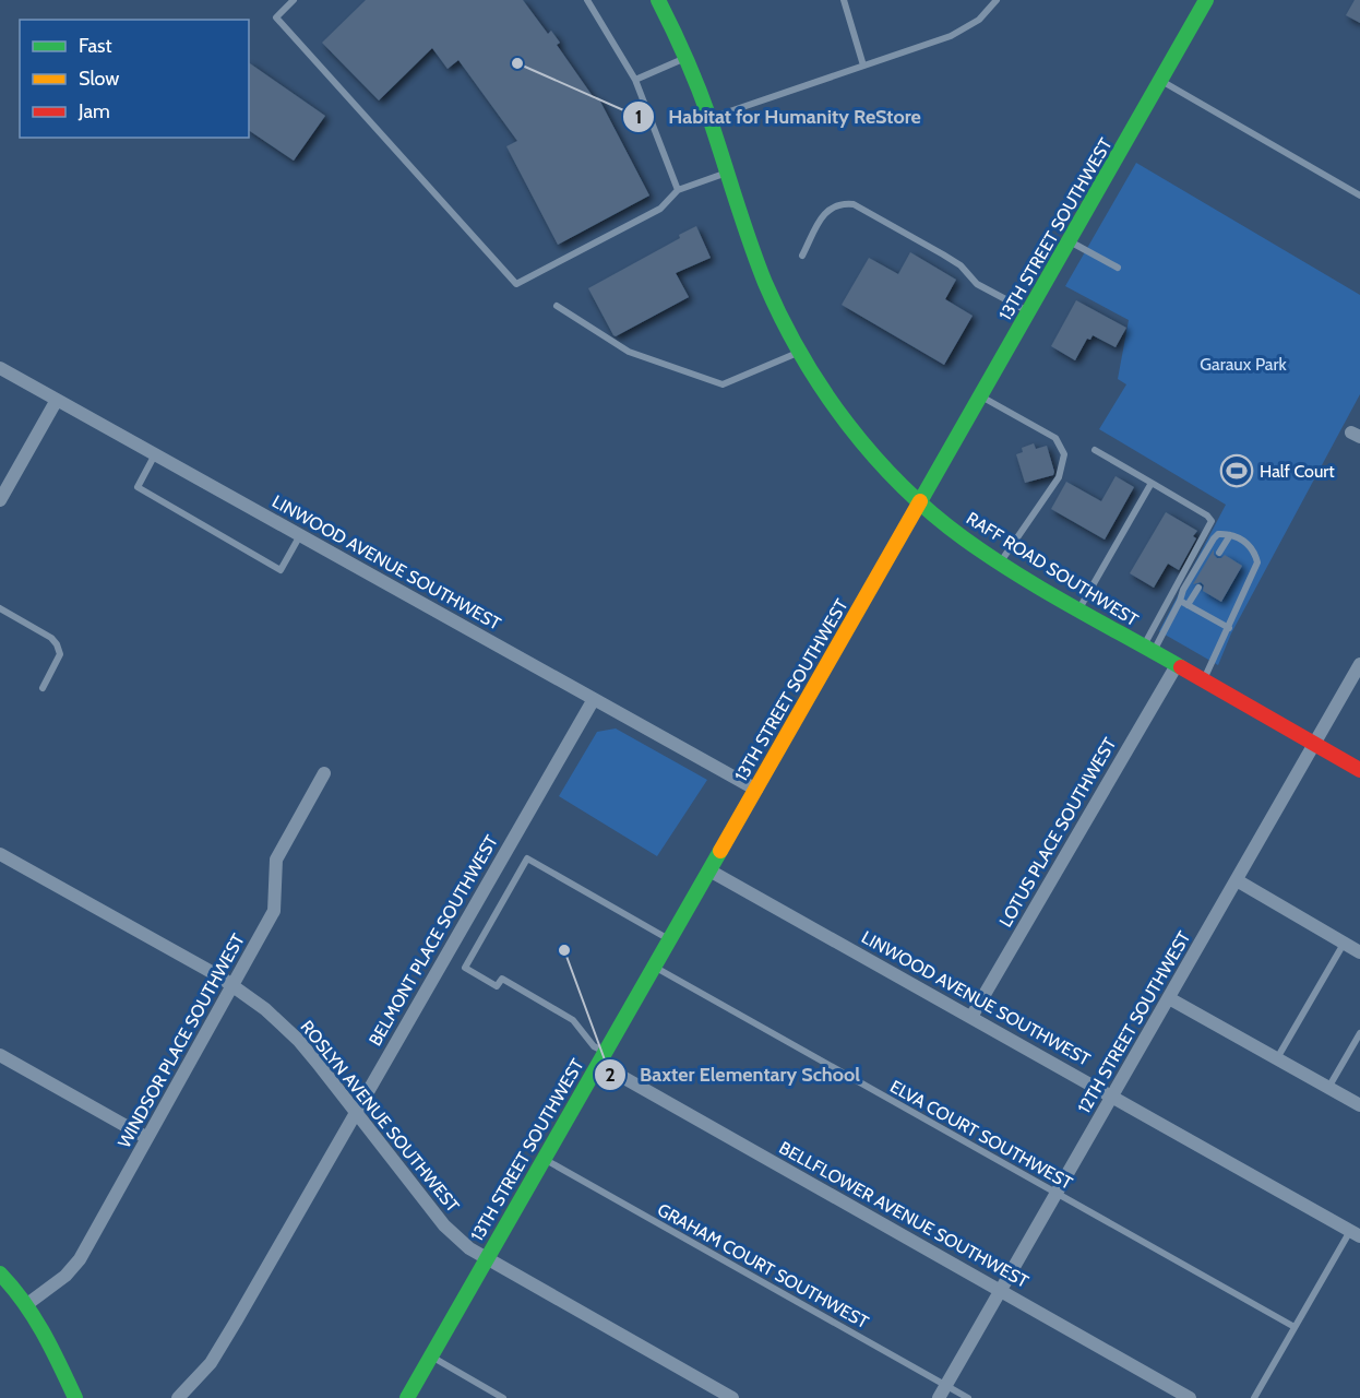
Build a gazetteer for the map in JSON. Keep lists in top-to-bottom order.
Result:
{
  "streets": {
    "street": [
      "13TH STREET SOUTHWEST",
      "LINWOOD AVENUE SOUTHWEST",
      "RAFF ROAD SOUTHWEST",
      "LOTUS PLACE SOUTHWEST",
      "BELMONT PLACE SOUTHWEST",
      "12TH STREET SOUTHWEST",
      "WINDSOR PLACE SOUTHWEST",
      "ROSLYN AVENUE SOUTHWEST",
      "BELLFLOWER AVENUE SOUTHWEST"
    ],
    "lane": ["ELVA COURT SOUTHWEST", "GRAHAM COURT SOUTHWEST"]
  },
  "crossings": [
    ["13TH STREET SOUTHWEST", "LINWOOD AVENUE SOUTHWEST"],
    ["13TH STREET SOUTHWEST", "RAFF ROAD SOUTHWEST"],
    ["13TH STREET SOUTHWEST", "ROSLYN AVENUE SOUTHWEST"],
    ["13TH STREET SOUTHWEST", "ELVA COURT SOUTHWEST"],
    ["13TH STREET SOUTHWEST", "BELLFLOWER AVENUE SOUTHWEST"],
    ["13TH STREET SOUTHWEST", "GRAHAM COURT SOUTHWEST"],
    ["LINWOOD AVENUE SOUTHWEST", "LOTUS PLACE SOUTHWEST"],
    ["LINWOOD AVENUE SOUTHWEST", "BELMONT PLACE SOUTHWEST"],
    ["LINWOOD AVENUE SOUTHWEST", "12TH STREET SOUTHWEST"],
    ["RAFF ROAD SOUTHWEST", "LOTUS PLACE SOUTHWEST"],
    ["RAFF ROAD SOUTHWEST", "12TH STREET SOUTHWEST"],
    ["BELMONT PLACE SOUTHWEST", "ROSLYN AVENUE SOUTHWEST"],
    ["12TH STREET SOUTHWEST", "ELVA COURT SOUTHWEST"],
    ["12TH STREET SOUTHWEST", "BELLFLOWER AVENUE SOUTHWEST"],
    ["12TH STREET SOUTHWEST", "GRAHAM COURT SOUTHWEST"],
    ["WINDSOR PLACE SOUTHWEST", "ROSLYN AVENUE SOUTHWEST"]
  ],
  "parks": ["Garaux Park"],
  "places": {
    "other": ["Habitat for Humanity ReStore", "Baxter Elementary School"],
    "sports": ["Half Court"]
  },
  "legend": ["Fast", "Slow", "Jam"]
}
